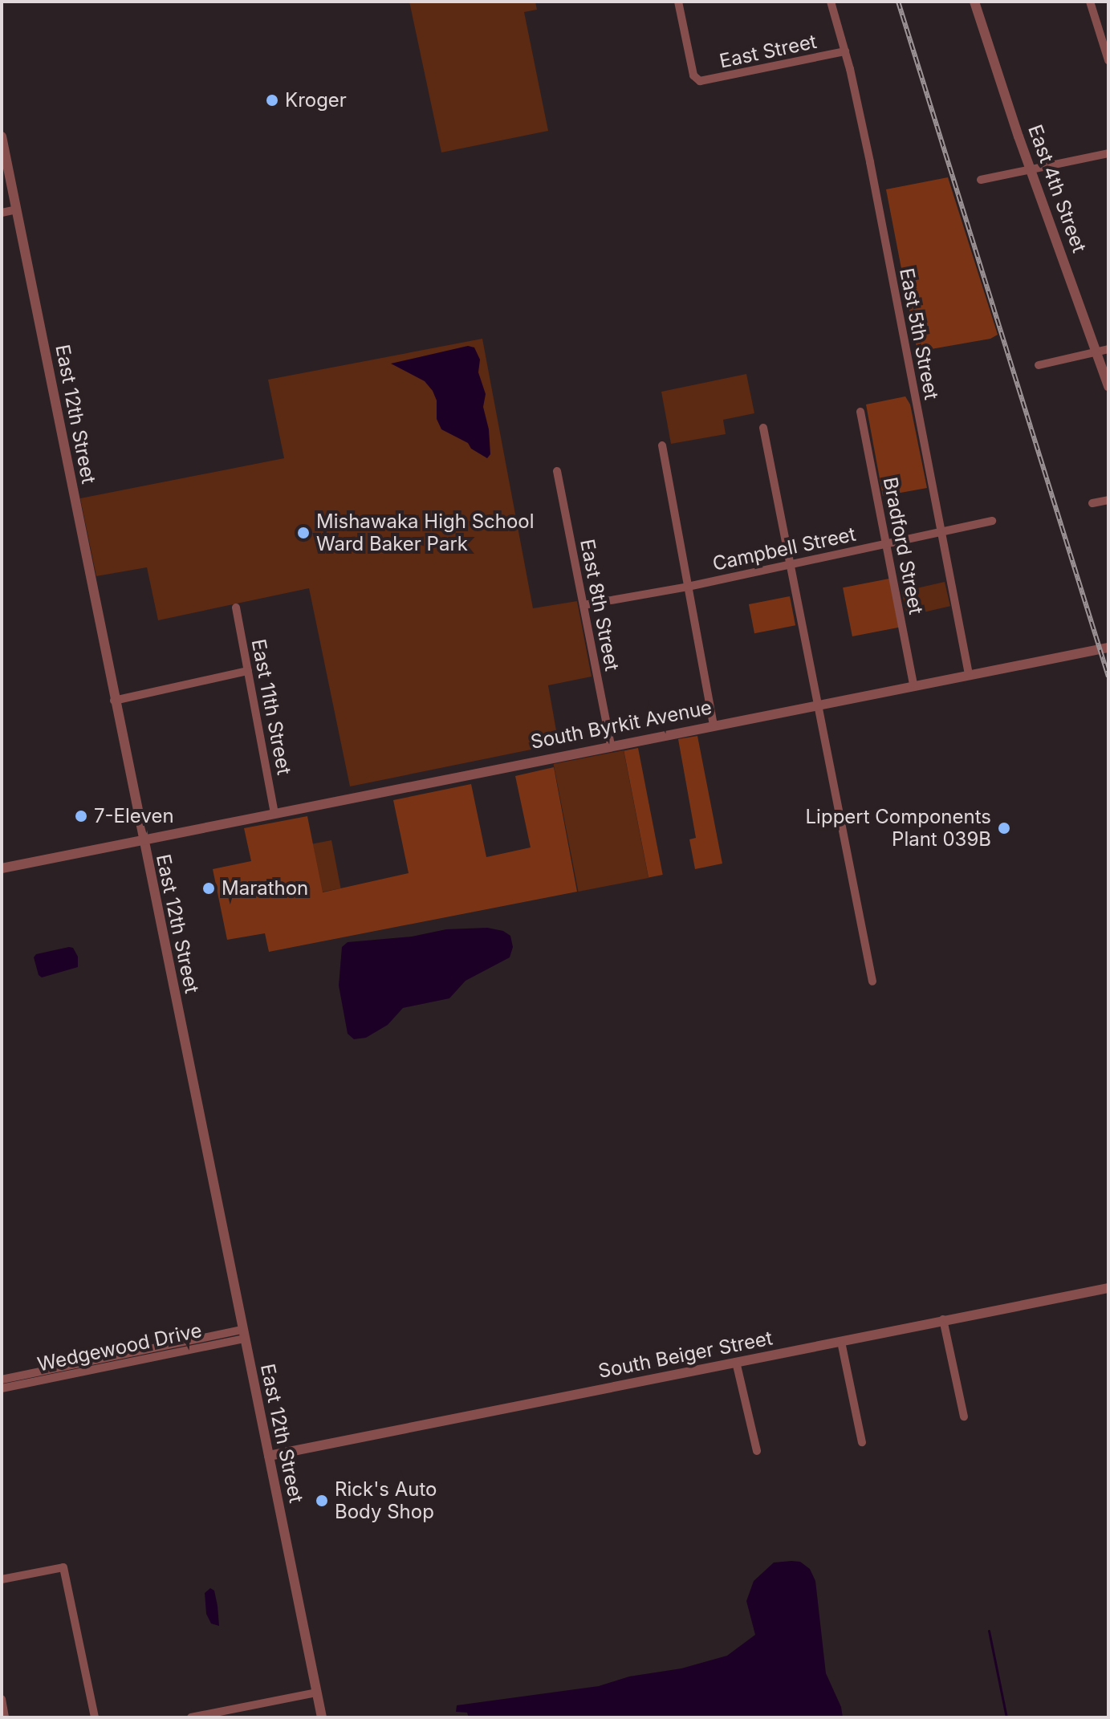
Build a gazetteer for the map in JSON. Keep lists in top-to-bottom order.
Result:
{
  "streets": {
    "street": [
      "East Street",
      "East 4th Street",
      "East 5th Street",
      "East 12th Street",
      "Bradford Street",
      "Campbell Street",
      "East 8th Street",
      "East 11th Street",
      "South Byrkit Avenue",
      "Wedgewood Drive",
      "South Beiger Street"
    ]
  },
  "crossings": [
    ["East Street", "East 5th Street"],
    ["East 5th Street", "Campbell Street"],
    ["East 5th Street", "South Byrkit Avenue"],
    ["East 12th Street", "South Byrkit Avenue"],
    ["East 12th Street", "Wedgewood Drive"],
    ["East 12th Street", "South Beiger Street"],
    ["Bradford Street", "Campbell Street"],
    ["Bradford Street", "South Byrkit Avenue"],
    ["Campbell Street", "East 8th Street"],
    ["East 8th Street", "South Byrkit Avenue"],
    ["East 11th Street", "South Byrkit Avenue"]
  ],
  "places": [
    "Kroger",
    "Mishawaka High School Ward Baker Park",
    "7-Eleven",
    "Lippert Components Plant 039B",
    "Marathon",
    "Rick's Auto Body Shop"
  ]
}
